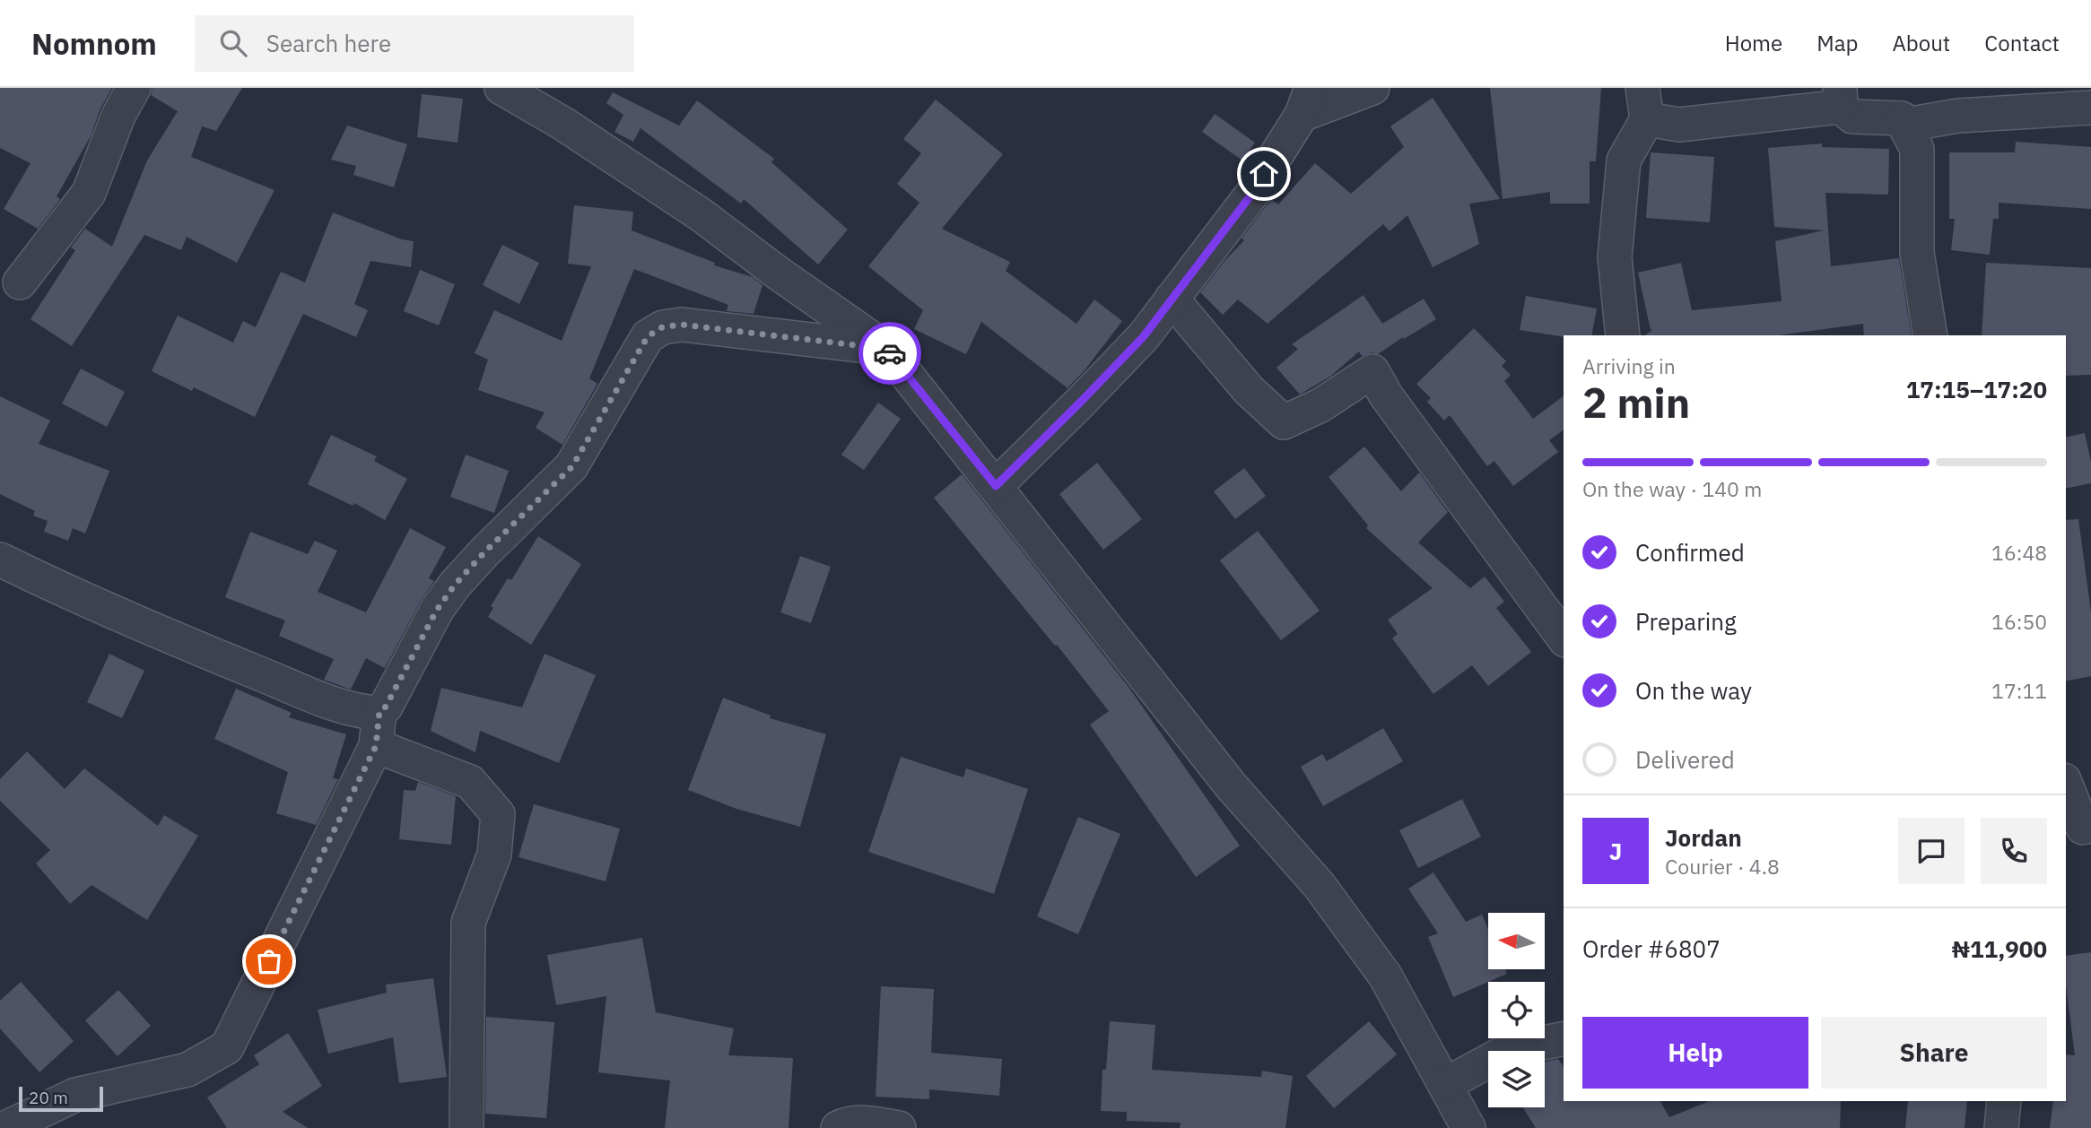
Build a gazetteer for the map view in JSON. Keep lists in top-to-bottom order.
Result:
{
  "scale_bar": "20 m",
  "north": "left",
  "page": {
    "header": "Nomnom",
    "search": "Search here",
    "nav": [
      "Home",
      "Map",
      "About",
      "Contact"
    ],
    "heading": ["2 min", "Arriving in", "17:15–17:20"],
    "panel": [
      "Jordan",
      "Courier · 4.8",
      "Order #6807",
      "₦11,900"
    ],
    "bar": "On the way · 140 m",
    "list": [
      ["Confirmed", "16:48"],
      ["Preparing", "16:50"],
      ["On the way", "17:11"],
      "Delivered"
    ],
    "round": "J",
    "buttons": ["Help", "Share"],
    "scale": "20 m"
  }
}
